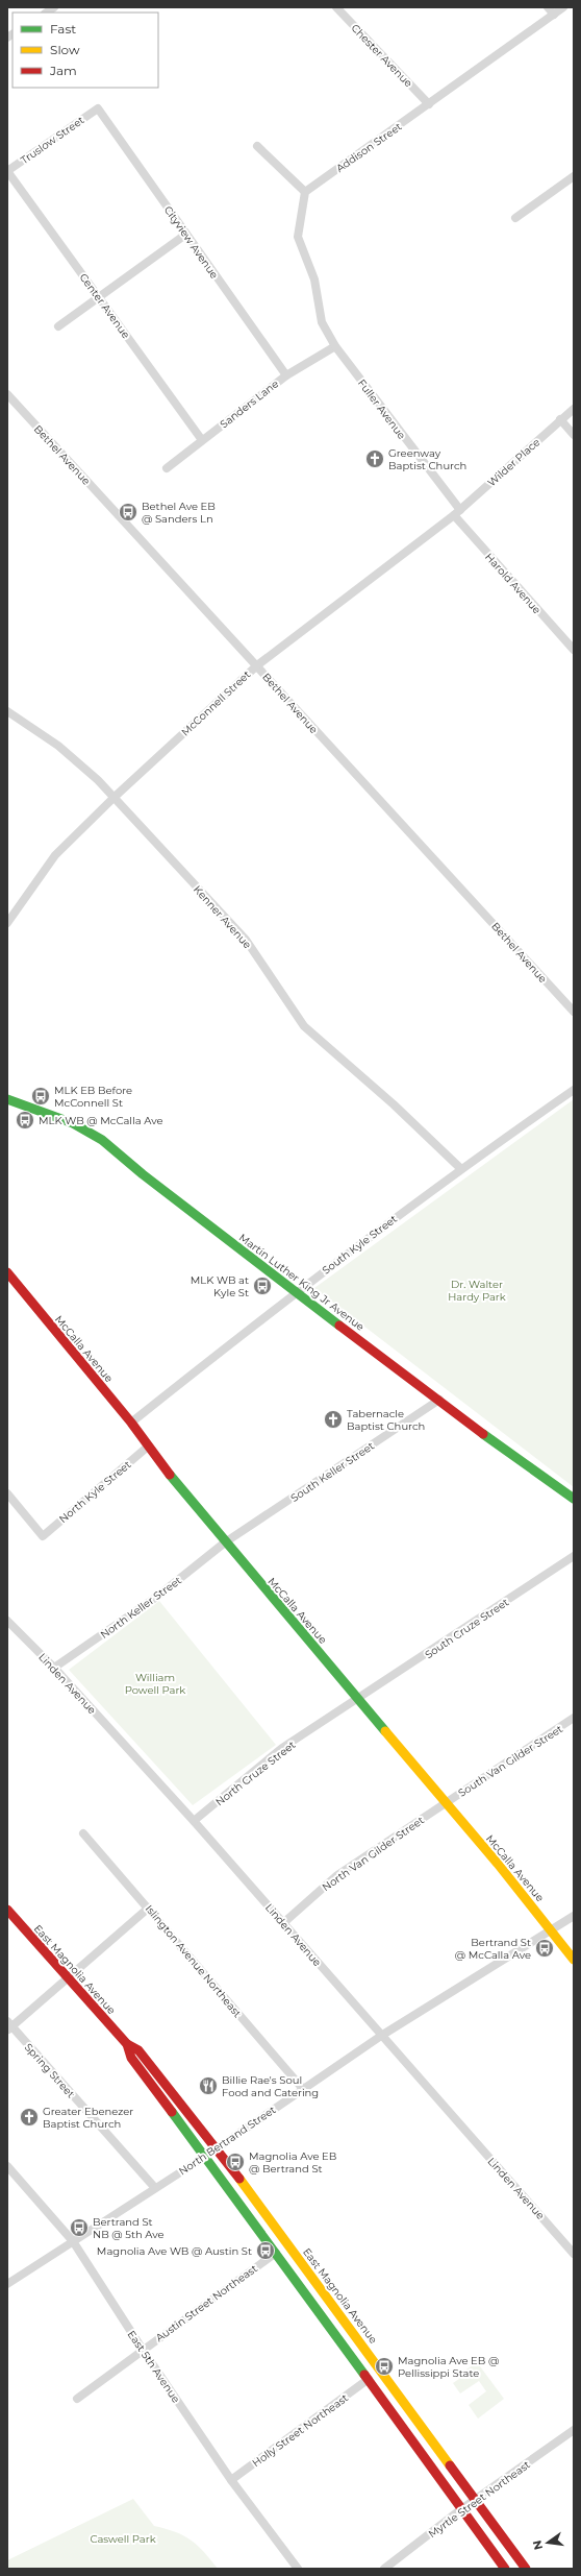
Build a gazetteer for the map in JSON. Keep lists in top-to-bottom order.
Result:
{
  "streets": {
    "main road": ["Martin Luther King Jr Avenue", "McCalla Avenue", "East Magnolia Avenue"],
    "street": [
      "Chester Avenue",
      "Truslow Street",
      "Addison Street",
      "Cityview Avenue",
      "Center Avenue",
      "Sanders Lane",
      "Fuller Avenue",
      "Bethel Avenue",
      "Wilder Place",
      "Harold Avenue",
      "McConnell Street",
      "Kenner Avenue",
      "South Kyle Street",
      "South Keller Street",
      "North Kyle Street",
      "North Keller Street",
      "South Cruze Street",
      "Linden Avenue",
      "South Van Gilder Street",
      "North Cruze Street",
      "North Van Gilder Street",
      "Islington Avenue Northeast",
      "Spring Street",
      "North Bertrand Street",
      "Austin Street Northeast",
      "East 5th Avenue",
      "Holly Street Northeast",
      "Myrtle Street Northeast"
    ]
  },
  "crossings": [
    ["Chester Avenue", "Addison Street"],
    ["Truslow Street", "Cityview Avenue"],
    ["Truslow Street", "Center Avenue"],
    ["Cityview Avenue", "Sanders Lane"],
    ["Center Avenue", "Sanders Lane"],
    ["Sanders Lane", "Fuller Avenue"],
    ["Fuller Avenue", "Wilder Place"],
    ["Fuller Avenue", "Harold Avenue"],
    ["Fuller Avenue", "McConnell Street"],
    ["Bethel Avenue", "McConnell Street"],
    ["Wilder Place", "Harold Avenue"],
    ["Wilder Place", "McConnell Street"],
    ["Harold Avenue", "McConnell Street"],
    ["McConnell Street", "Kenner Avenue"],
    ["Kenner Avenue", "South Kyle Street"],
    ["South Kyle Street", "Martin Luther King Jr Avenue"],
    ["South Kyle Street", "McCalla Avenue"],
    ["Martin Luther King Jr Avenue", "South Keller Street"],
    ["McCalla Avenue", "South Keller Street"],
    ["McCalla Avenue", "North Kyle Street"],
    ["McCalla Avenue", "North Keller Street"],
    ["McCalla Avenue", "South Cruze Street"],
    ["McCalla Avenue", "South Van Gilder Street"],
    ["McCalla Avenue", "North Cruze Street"],
    ["McCalla Avenue", "North Van Gilder Street"],
    ["McCalla Avenue", "North Bertrand Street"],
    ["South Keller Street", "North Keller Street"],
    ["North Keller Street", "Linden Avenue"],
    ["South Cruze Street", "North Cruze Street"],
    ["Linden Avenue", "North Cruze Street"],
    ["Linden Avenue", "North Van Gilder Street"],
    ["Linden Avenue", "North Bertrand Street"],
    ["South Van Gilder Street", "North Van Gilder Street"],
    ["Islington Avenue Northeast", "North Bertrand Street"],
    ["East Magnolia Avenue", "North Bertrand Street"],
    ["East Magnolia Avenue", "Austin Street Northeast"],
    ["East Magnolia Avenue", "Holly Street Northeast"],
    ["East Magnolia Avenue", "Myrtle Street Northeast"],
    ["Spring Street", "North Bertrand Street"],
    ["North Bertrand Street", "East 5th Avenue"],
    ["Austin Street Northeast", "East 5th Avenue"],
    ["East 5th Avenue", "Holly Street Northeast"]
  ],
  "parks": ["Dr. Walter Hardy Park", "William Powell Park", "Caswell Park"],
  "places": {
    "church": ["Greenway Baptist Church", "Tabernacle Baptist Church", "Greater Ebenezer Baptist Church"],
    "bus stop": [
      "Bethel Ave EB @ Sanders Ln",
      "MLK EB Before McConnell St",
      "MLK WB @ McCalla Ave",
      "MLK WB at Kyle St",
      "Bertrand St @ McCalla Ave",
      "Magnolia Ave EB @ Bertrand St",
      "Bertrand St NB @ 5th Ave",
      "Magnolia Ave WB @ Austin St",
      "Magnolia Ave EB @ Pellissippi State"
    ],
    "restaurant": ["Billie Rae's Soul Food and Catering"]
  },
  "legend": ["Fast", "Slow", "Jam"],
  "north": "left"
}
